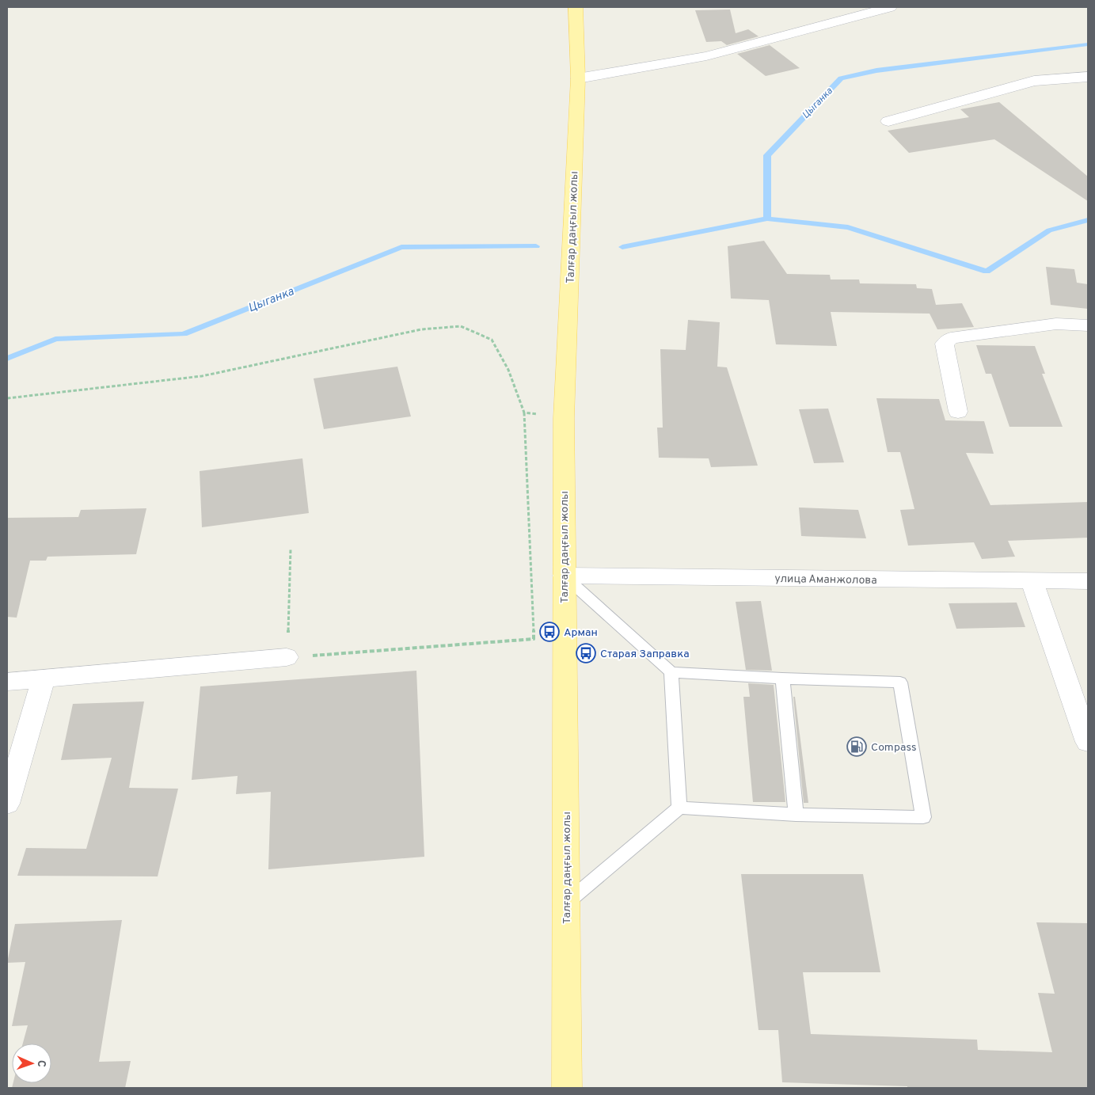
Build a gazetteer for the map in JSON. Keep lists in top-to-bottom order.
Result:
{
  "streets": {
    "main road": ["Талғар даңғыл жолы"],
    "street": ["улица Аманжолова"]
  },
  "crossings": [
    ["Талғар даңғыл жолы", "улица Аманжолова"]
  ],
  "water": ["Цыганка"],
  "places": {
    "bus stop": ["Арман", "Старая Заправка"],
    "fuel station": ["Compass"]
  },
  "north": "right"
}
